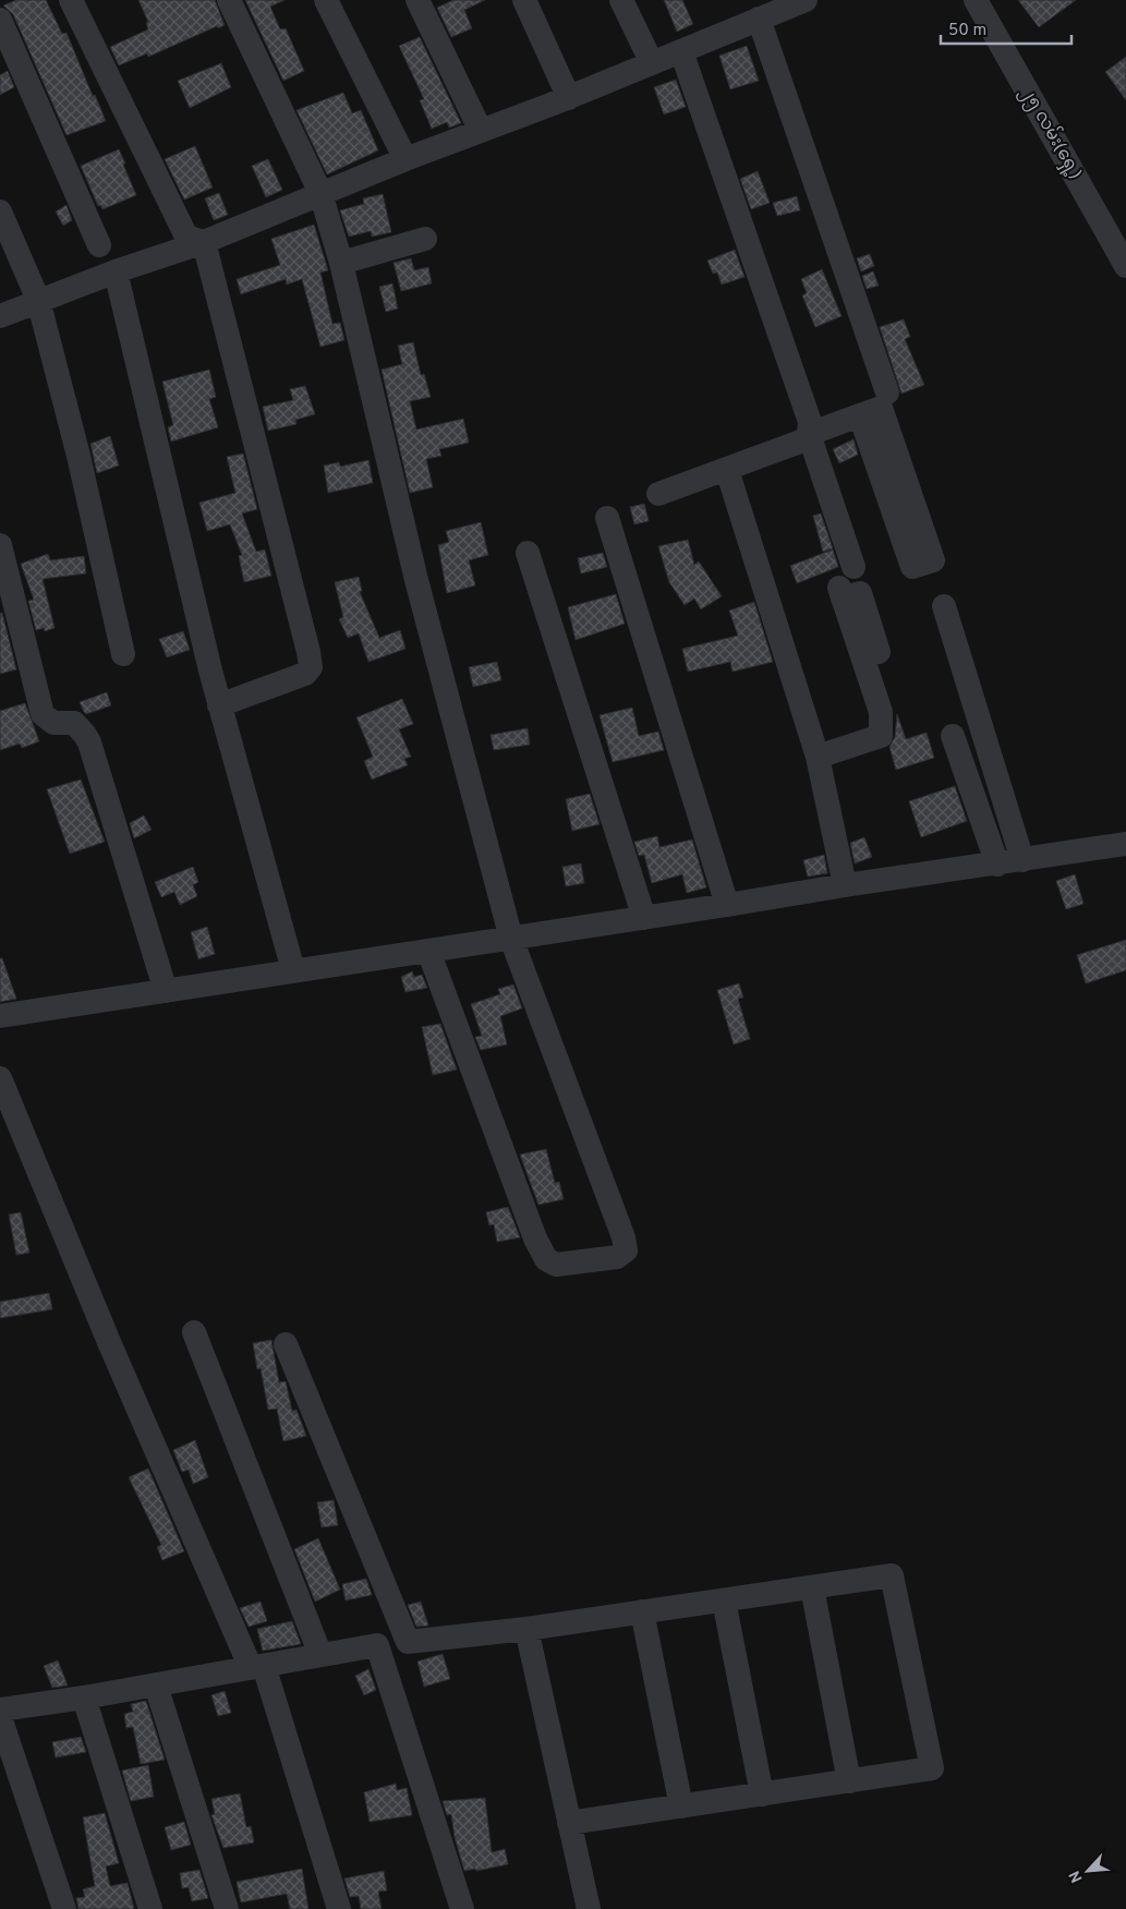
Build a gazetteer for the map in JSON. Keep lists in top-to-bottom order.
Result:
{
  "streets": {
    "street": ["၂၅ လမ်း(ရှေ့)"]
  },
  "scale_bar": "50 m",
  "north": "bottom left"
}
